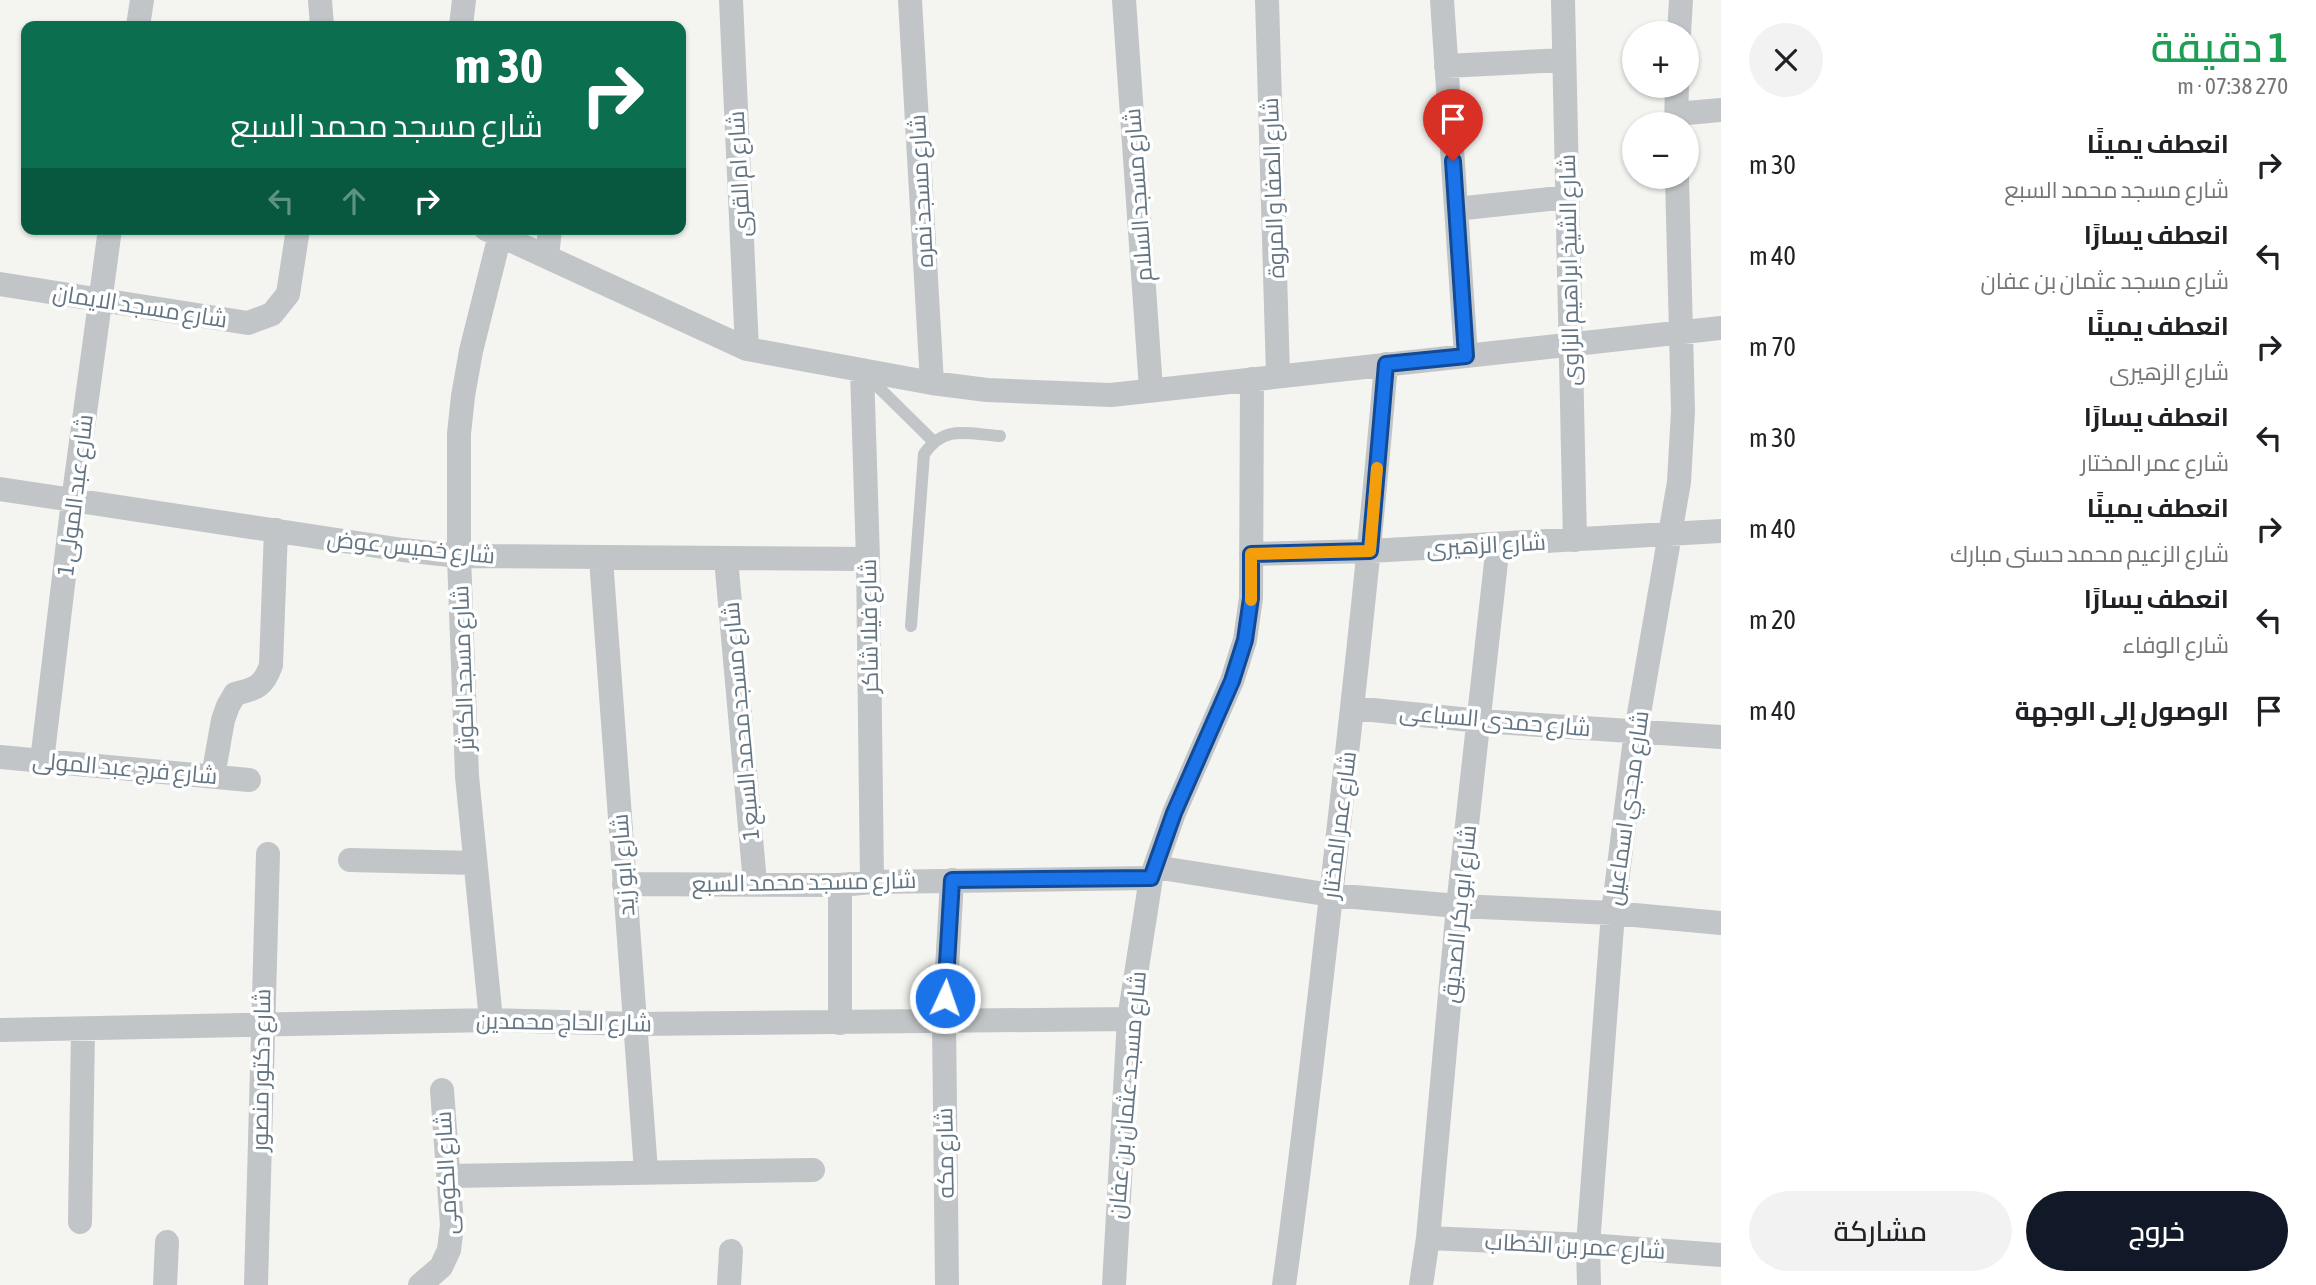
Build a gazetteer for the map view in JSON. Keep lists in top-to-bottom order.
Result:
{
  "streets": {
    "street": [
      "شارع ام القرى",
      "شارع الصفا و المروة",
      "شارع مسجد نمره",
      "شارع مسجد السلام",
      "شارع الشيخ ابراهيم الزاوى",
      "شارع مسجد الايمان",
      "شارع عبد المولى 1",
      "شارع الزهيرى",
      "شارع خميس عوض",
      "شارع فيلا شاكر",
      "شارع مسجد الكوثر",
      "شارع حمدى السباعى",
      "شارع مسجد محمد السبع 1",
      "شارع فرج عبد المولى",
      "شارع مجدي اسماعيل",
      "شارع عمر المختار",
      "شارع ابو زيد",
      "شارع مسجد محمد السبع",
      "شارع ابو بكر الصديق",
      "شارع الحاج محمدين",
      "شارع دكتور منصور",
      "شارع مسجد عثمان بن عفان",
      "شارع مكه",
      "شارع الكومى",
      "شارع عمر بن الخطاب"
    ]
  },
  "crossings": [
    ["شارع الشيخ ابراهيم الزاوى", "شارع الزهيرى"],
    ["شارع مسجد الايمان", "شارع عبد المولى 1"],
    ["شارع عبد المولى 1", "شارع خميس عوض"],
    ["شارع عبد المولى 1", "شارع فرج عبد المولى"],
    ["شارع الزهيرى", "شارع مجدي اسماعيل"],
    ["شارع الزهيرى", "شارع عمر المختار"],
    ["شارع الزهيرى", "شارع ابو بكر الصديق"],
    ["شارع الزهيرى", "شارع مسجد عثمان بن عفان"],
    ["شارع خميس عوض", "شارع فيلا شاكر"],
    ["شارع خميس عوض", "شارع مسجد الكوثر"],
    ["شارع خميس عوض", "شارع مسجد محمد السبع 1"],
    ["شارع خميس عوض", "شارع ابو زيد"],
    ["شارع فيلا شاكر", "شارع مسجد محمد السبع"],
    ["شارع مسجد الكوثر", "شارع الحاج محمدين"],
    ["شارع حمدى السباعى", "شارع مجدي اسماعيل"],
    ["شارع حمدى السباعى", "شارع عمر المختار"],
    ["شارع حمدى السباعى", "شارع ابو بكر الصديق"],
    ["شارع مسجد محمد السبع 1", "شارع مسجد محمد السبع"],
    ["شارع مجدي اسماعيل", "شارع مسجد محمد السبع"],
    ["شارع مجدي اسماعيل", "شارع عمر بن الخطاب"],
    ["شارع عمر المختار", "شارع مسجد محمد السبع"],
    ["شارع ابو زيد", "شارع مسجد محمد السبع"],
    ["شارع ابو زيد", "شارع الحاج محمدين"],
    ["شارع مسجد محمد السبع", "شارع ابو بكر الصديق"],
    ["شارع مسجد محمد السبع", "شارع مسجد عثمان بن عفان"],
    ["شارع مسجد محمد السبع", "شارع مكه"],
    ["شارع ابو بكر الصديق", "شارع عمر بن الخطاب"],
    ["شارع الحاج محمدين", "شارع دكتور منصور"],
    ["شارع الحاج محمدين", "شارع مسجد عثمان بن عفان"],
    ["شارع الحاج محمدين", "شارع مكه"]
  ],
  "page": {
    "heading": ["1 دقيقة", "270 m · 07:38"],
    "map_buttons": ["+", "−"],
    "turn": ["30 m", "شارع مسجد محمد السبع"],
    "list": [
      {
        "name": "انعطف يمينًا",
        "note": "شارع مسجد محمد السبع",
        "value": "30 m"
      },
      {
        "name": "انعطف يسارًا",
        "note": "شارع مسجد عثمان بن عفان",
        "value": "40 m"
      },
      {
        "name": "انعطف يمينًا",
        "note": "شارع الزهيرى",
        "value": "70 m"
      },
      {
        "name": "انعطف يسارًا",
        "note": "شارع عمر المختار",
        "value": "30 m"
      },
      {
        "name": "انعطف يمينًا",
        "note": "شارع الزعيم محمد حسنى مبارك",
        "value": "40 m"
      },
      {
        "name": "انعطف يسارًا",
        "note": "شارع الوفاء",
        "value": "20 m"
      },
      {
        "name": "الوصول إلى الوجهة",
        "value": "40 m"
      }
    ],
    "buttons": ["خروج", "مشاركة"]
  }
}
